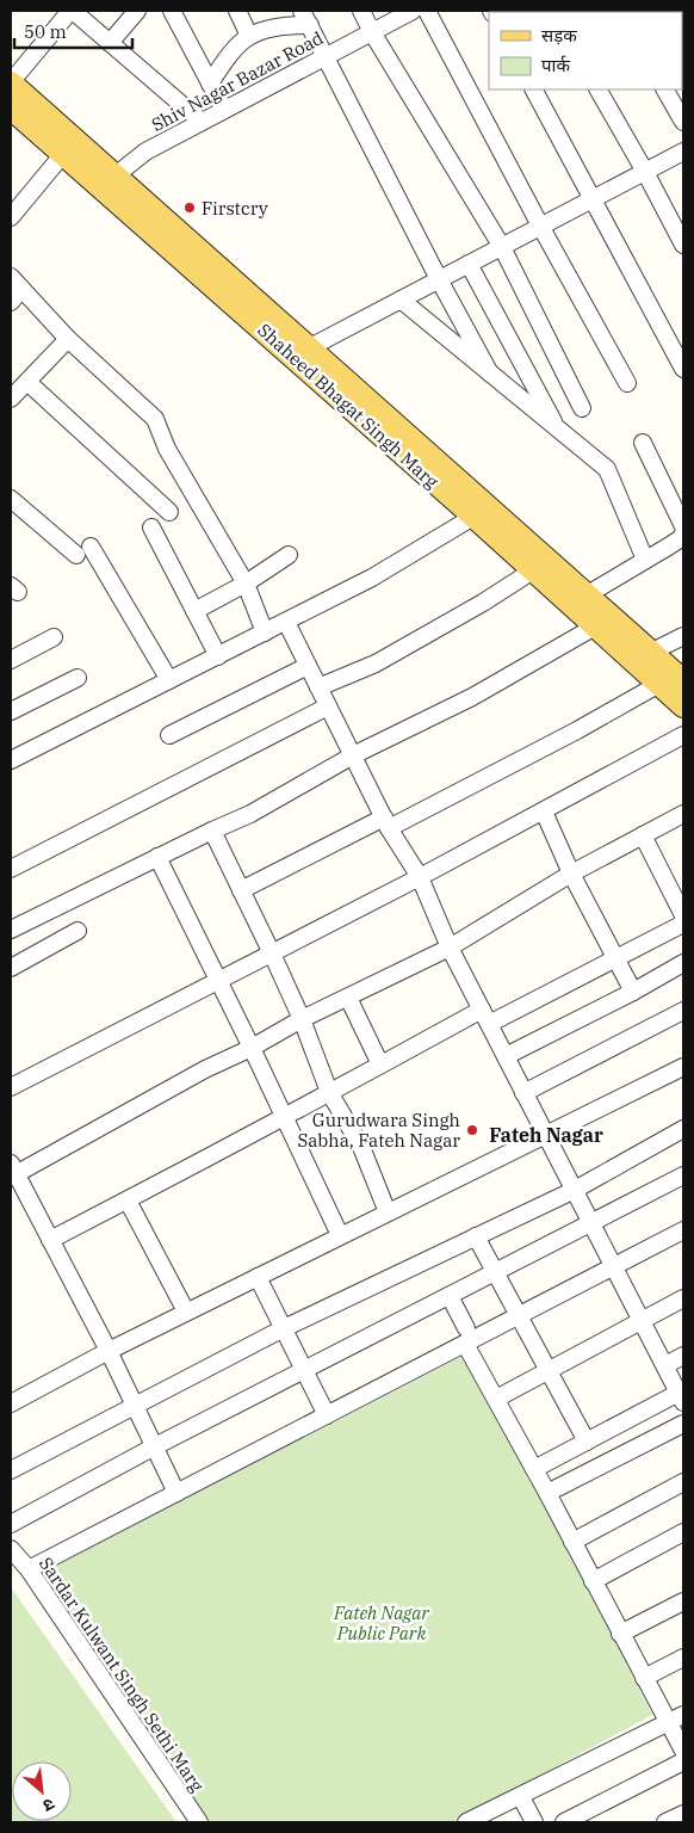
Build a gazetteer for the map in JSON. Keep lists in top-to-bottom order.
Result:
{
  "streets": {
    "main road": ["Shaheed Bhagat Singh Marg"],
    "street": ["Shiv Nagar Bazar Road", "Sardar Kulwant Singh Sethi Marg"]
  },
  "crossings": [
    ["Shiv Nagar Bazar Road", "Shaheed Bhagat Singh Marg"]
  ],
  "districts": ["Fateh Nagar"],
  "parks": ["Fateh Nagar Public Park"],
  "places": ["Firstcry", "Gurudwara Singh Sabha, Fateh Nagar"],
  "legend": ["सड़क", "पार्क"],
  "scale_bar": "50 m",
  "north": "bottom right"
}
